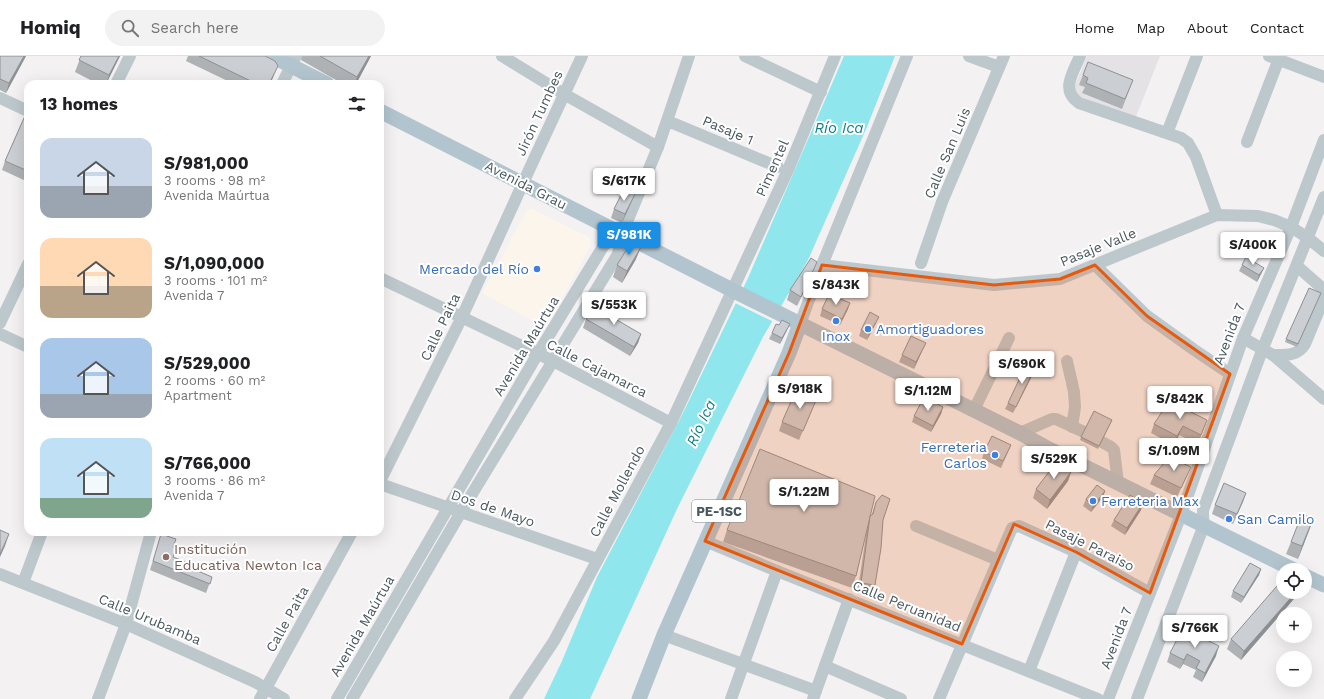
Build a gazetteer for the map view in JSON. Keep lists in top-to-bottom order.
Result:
{
  "streets": {
    "main road": ["Avenida Grau", "PE-1SC"],
    "street": [
      "Jirón Tumbes",
      "Pasaje 1",
      "Calle San Luis",
      "Pimentel",
      "Pasaje Valle",
      "Calle Paita",
      "Avenida 7",
      "Avenida Maúrtua",
      "Calle Cajamarca",
      "Calle Mollendo",
      "Dos de Mayo",
      "Pasaje Paraiso",
      "Calle Peruanidad",
      "Calle Urubamba"
    ]
  },
  "crossings": [
    ["Jirón Tumbes", "Avenida Grau"],
    ["Jirón Tumbes", "Calle Paita"],
    ["Pimentel", "Avenida Grau"],
    ["Pimentel", "Calle Mollendo"],
    ["Avenida Grau", "Calle Paita"],
    ["Avenida Grau", "Avenida 7"],
    ["Avenida Grau", "Avenida Maúrtua"],
    ["Avenida Grau", "Calle Mollendo"],
    ["Avenida Grau", "PE-1SC"],
    ["Pasaje Valle", "Avenida 7"],
    ["Calle Paita", "Calle Cajamarca"],
    ["Calle Paita", "Calle Urubamba"],
    ["Avenida 7", "Pasaje Paraiso"],
    ["Avenida Maúrtua", "Calle Cajamarca"],
    ["Avenida Maúrtua", "Dos de Mayo"],
    ["Calle Cajamarca", "Calle Mollendo"],
    ["Calle Mollendo", "Dos de Mayo"],
    ["PE-1SC", "Calle Peruanidad"]
  ],
  "water": ["Río Ica"],
  "places": [
    "Mercado del Río",
    "Inox",
    "Amortiguadores",
    "Ferreteria Carlos",
    "Ferreteria Max",
    "San Camilo",
    "Institución Educativa Newton Ica"
  ],
  "page": {
    "header": "Homiq",
    "search": "Search here",
    "nav": [
      "Home",
      "Map",
      "About",
      "Contact"
    ],
    "heading": "13 homes",
    "list": [
      {
        "name": "S/981,000",
        "note": "3 rooms · 98 m² · Avenida Maúrtua"
      },
      {
        "name": "S/1,090,000",
        "note": "3 rooms · 101 m² · Avenida 7"
      },
      {
        "name": "S/529,000",
        "note": "2 rooms · 60 m² · Apartment"
      },
      {
        "name": "S/766,000",
        "note": "3 rooms · 86 m² · Avenida 7"
      }
    ],
    "price": [
      "S/617K",
      "S/981K",
      "S/400K",
      "S/843K",
      "S/553K",
      "S/690K",
      "S/918K",
      "S/1.12M",
      "S/842K",
      "S/1.09M",
      "S/529K",
      "S/1.22M",
      "S/766K"
    ],
    "map_buttons": ["+", "−"]
  }
}
